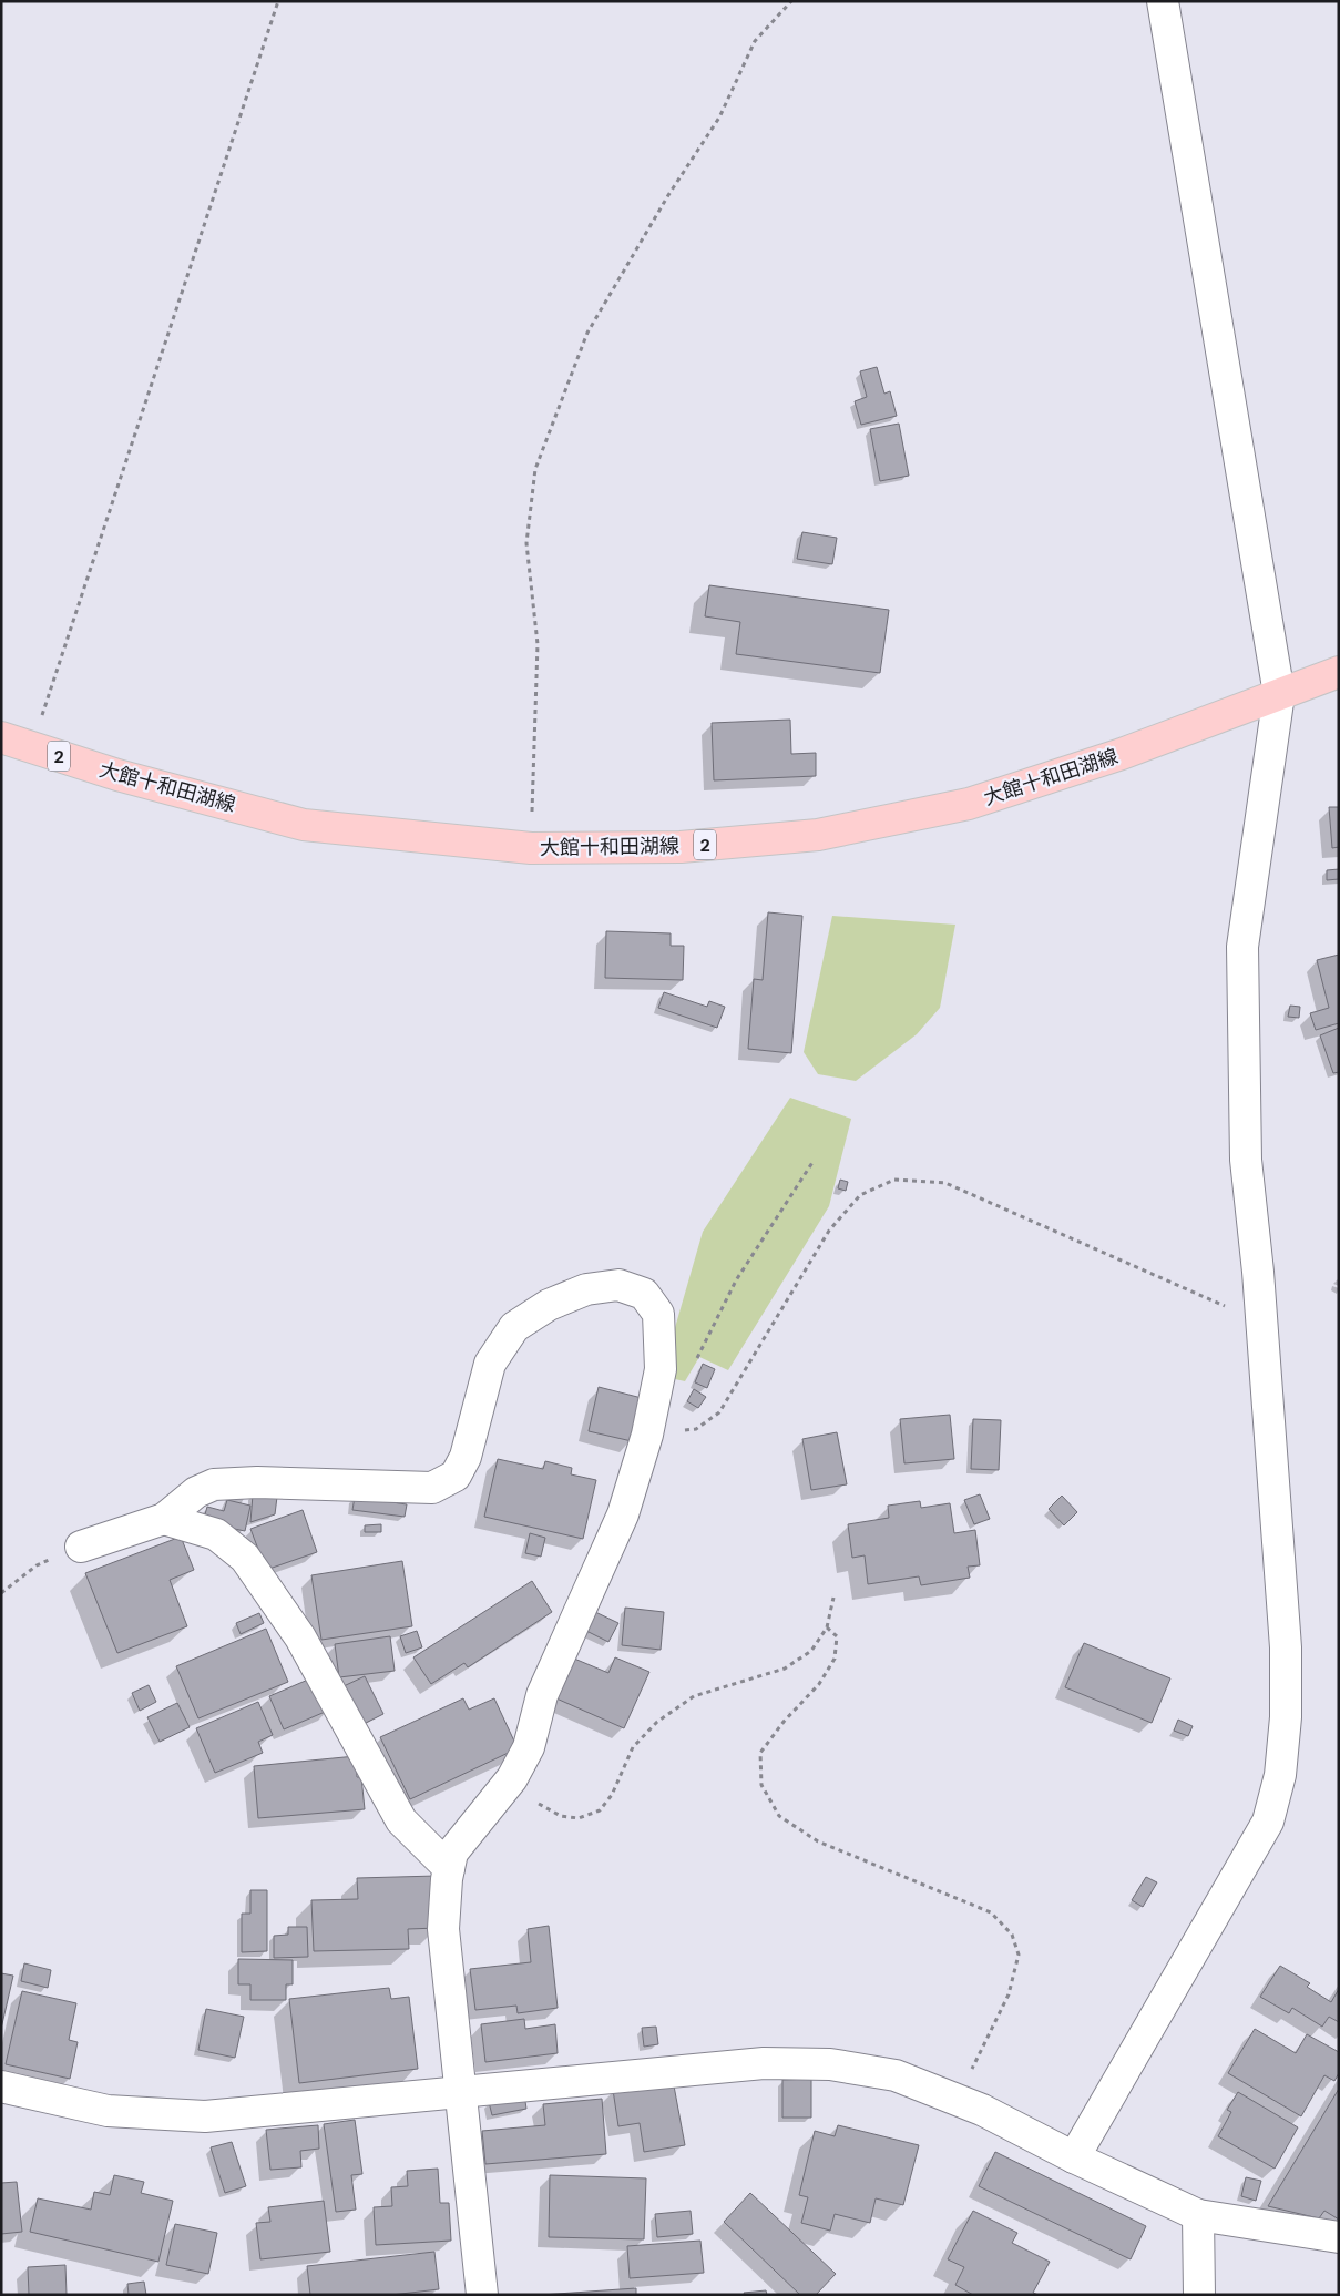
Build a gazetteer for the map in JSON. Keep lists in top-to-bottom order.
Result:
{
  "streets": {
    "main road": ["2", "大館十和田湖線"]
  }
}
